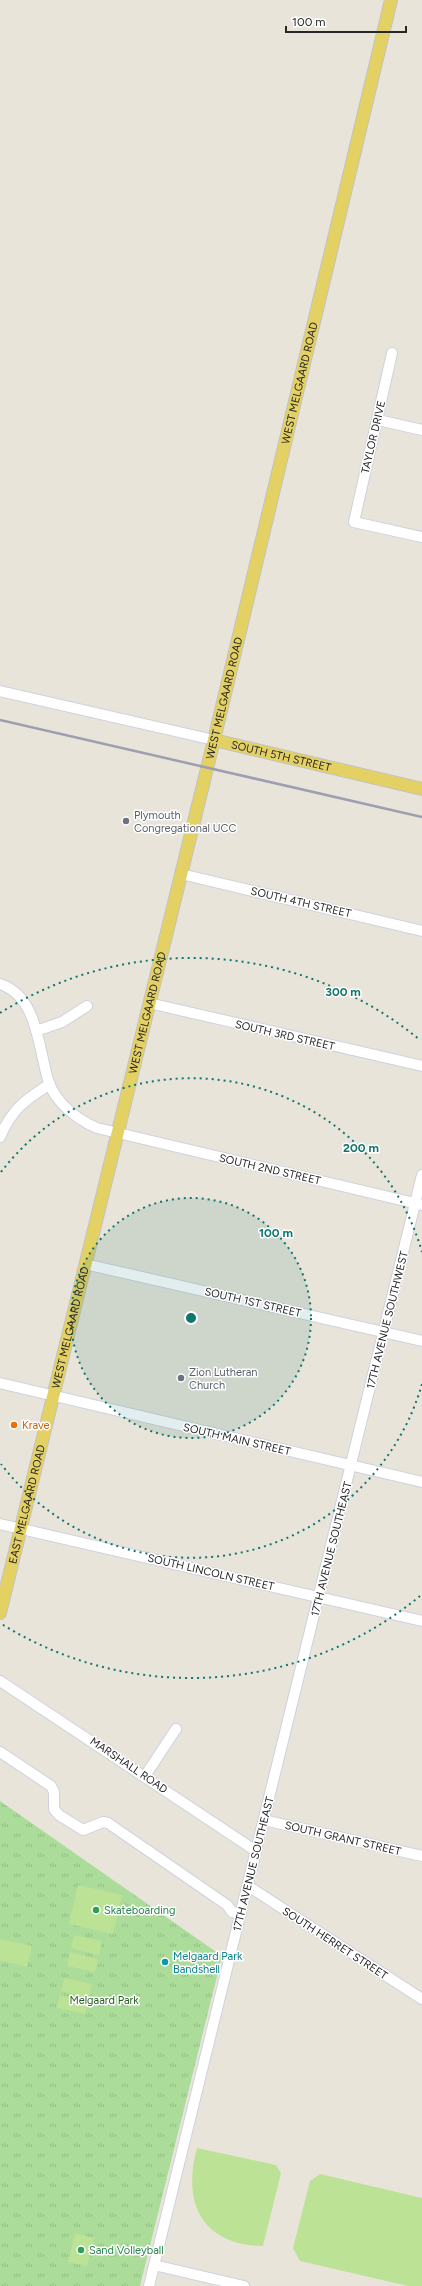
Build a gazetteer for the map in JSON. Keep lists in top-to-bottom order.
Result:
{
  "streets": {
    "main road": ["WEST MELGAARD ROAD", "SOUTH 5TH STREET", "EAST MELGAARD ROAD"],
    "street": [
      "TAYLOR DRIVE",
      "SOUTH 4TH STREET",
      "SOUTH 3RD STREET",
      "SOUTH 2ND STREET",
      "SOUTH 1ST STREET",
      "17TH AVENUE SOUTHWEST",
      "SOUTH MAIN STREET",
      "17TH AVENUE SOUTHEAST",
      "SOUTH LINCOLN STREET",
      "MARSHALL ROAD",
      "SOUTH GRANT STREET",
      "SOUTH HERRET STREET"
    ]
  },
  "crossings": [
    ["WEST MELGAARD ROAD", "SOUTH 5TH STREET"],
    ["WEST MELGAARD ROAD", "SOUTH 4TH STREET"],
    ["WEST MELGAARD ROAD", "SOUTH 3RD STREET"],
    ["WEST MELGAARD ROAD", "SOUTH 2ND STREET"],
    ["WEST MELGAARD ROAD", "SOUTH 1ST STREET"],
    ["WEST MELGAARD ROAD", "SOUTH MAIN STREET"],
    ["WEST MELGAARD ROAD", "EAST MELGAARD ROAD"],
    ["SOUTH 2ND STREET", "17TH AVENUE SOUTHWEST"],
    ["SOUTH 1ST STREET", "17TH AVENUE SOUTHWEST"],
    ["17TH AVENUE SOUTHWEST", "SOUTH MAIN STREET"],
    ["17TH AVENUE SOUTHWEST", "17TH AVENUE SOUTHEAST"],
    ["SOUTH MAIN STREET", "EAST MELGAARD ROAD"],
    ["SOUTH MAIN STREET", "17TH AVENUE SOUTHEAST"],
    ["EAST MELGAARD ROAD", "SOUTH LINCOLN STREET"],
    ["17TH AVENUE SOUTHEAST", "SOUTH LINCOLN STREET"],
    ["17TH AVENUE SOUTHEAST", "MARSHALL ROAD"],
    ["17TH AVENUE SOUTHEAST", "SOUTH GRANT STREET"],
    ["17TH AVENUE SOUTHEAST", "SOUTH HERRET STREET"]
  ],
  "parks": ["Melgaard Park"],
  "places": [
    "Plymouth Congregational UCC",
    "Zion Lutheran Church",
    "Krave",
    "Skateboarding",
    "Melgaard Park Bandshell",
    "Sand Volleyball"
  ],
  "scale_bar": "100 m",
  "rings": ["300 m", "200 m", "100 m"]
}
